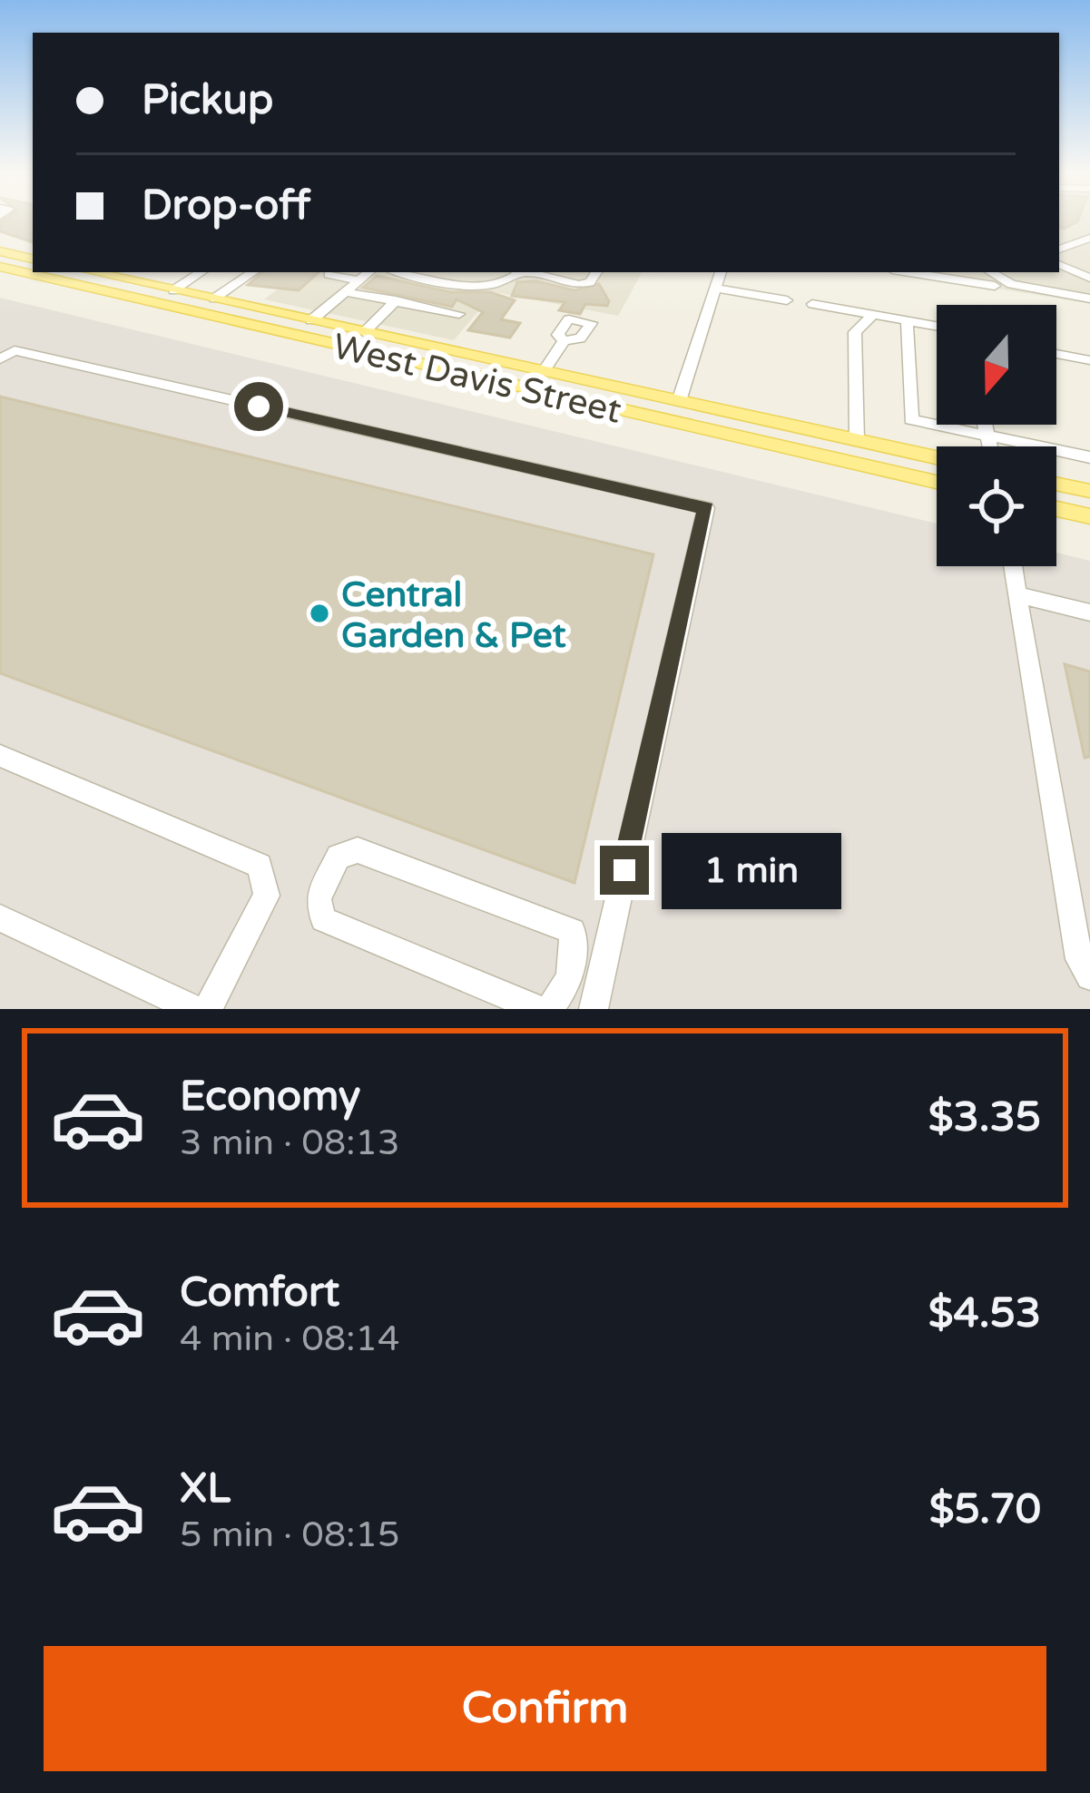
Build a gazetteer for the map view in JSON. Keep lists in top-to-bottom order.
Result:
{
  "streets": {
    "main road": ["West Davis Street"]
  },
  "places": ["Central Garden & Pet"],
  "north": "bottom",
  "page": {
    "banner": ["Pickup", "Drop-off"],
    "bubble": "1 min",
    "list": [
      {
        "name": "Economy",
        "note": "3 min · 08:13",
        "value": "$3.35"
      },
      {
        "name": "Comfort",
        "note": "4 min · 08:14",
        "value": "$4.53"
      },
      {
        "name": "XL",
        "note": "5 min · 08:15",
        "value": "$5.70"
      }
    ],
    "buttons": "Confirm"
  }
}
